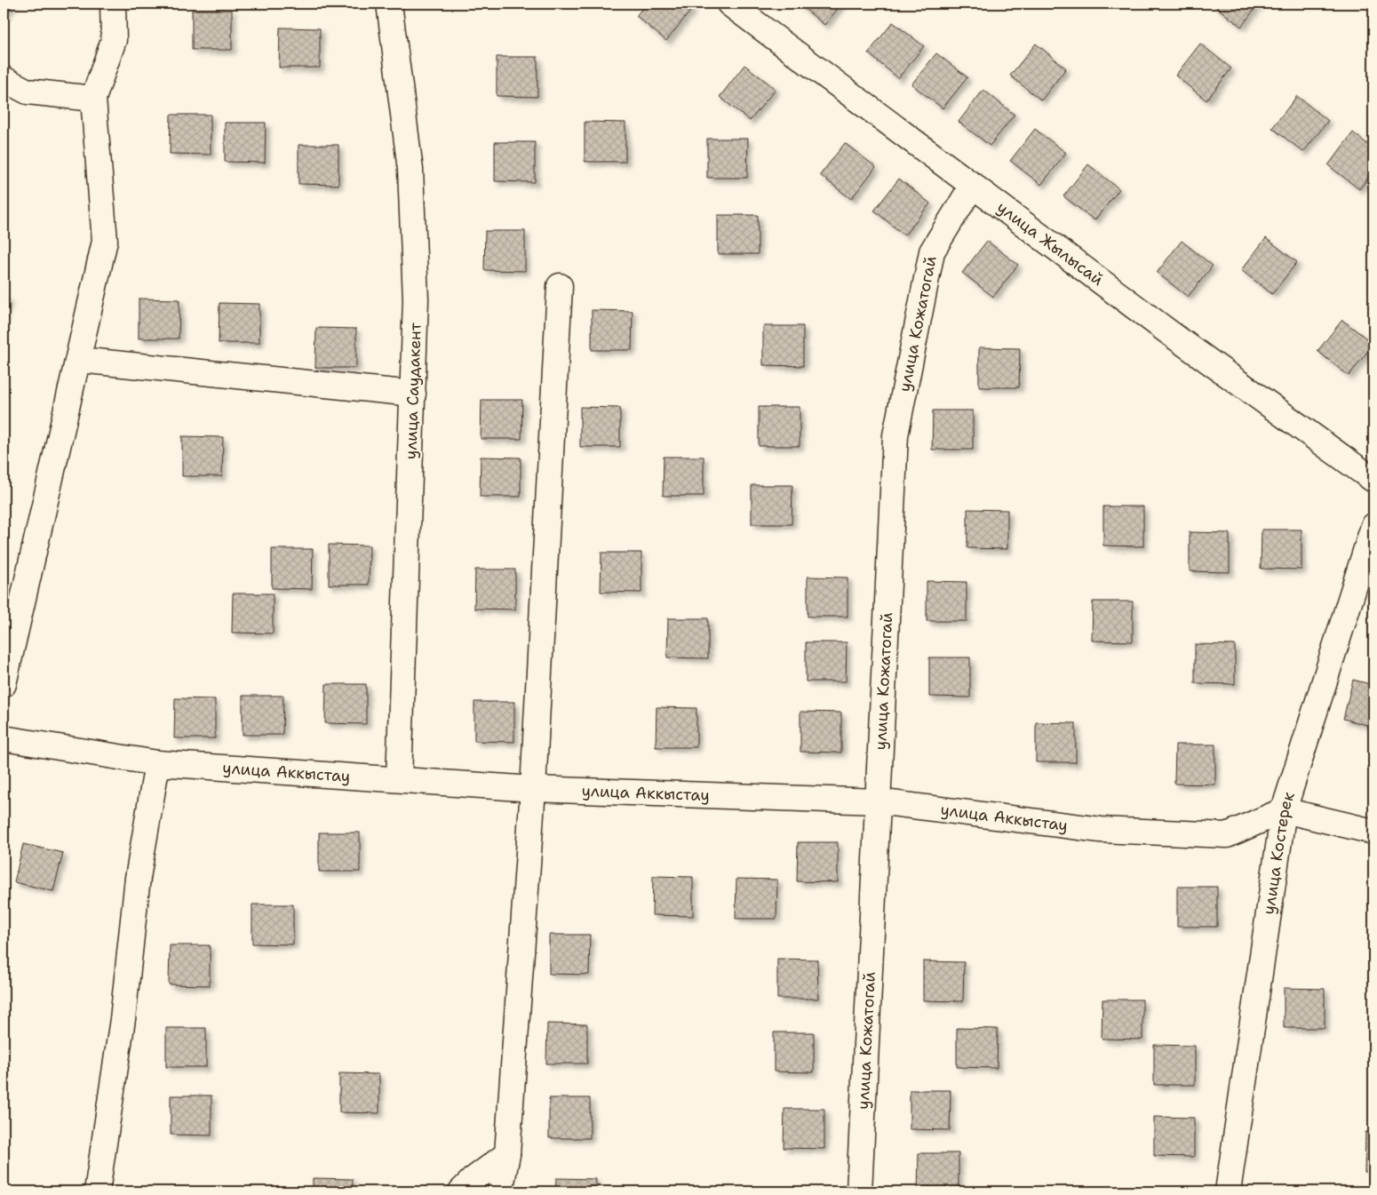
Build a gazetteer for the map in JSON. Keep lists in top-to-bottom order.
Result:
{
  "streets": {
    "street": [
      "улица Жылысай",
      "улица Кожатогай",
      "улица Саудакент",
      "улица Аккыстау",
      "улица Костерек"
    ]
  },
  "crossings": [
    ["улица Жылысай", "улица Кожатогай"],
    ["улица Кожатогай", "улица Аккыстау"],
    ["улица Саудакент", "улица Аккыстау"],
    ["улица Аккыстау", "улица Костерек"]
  ]
}
